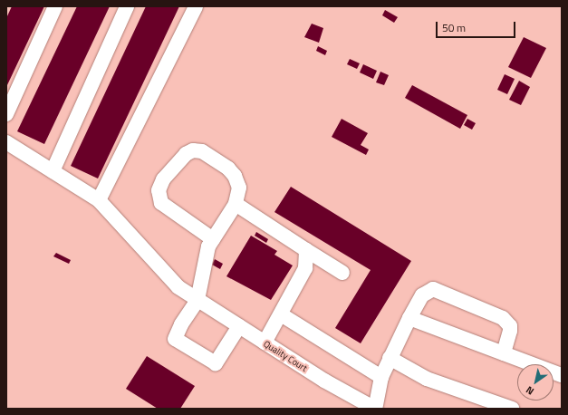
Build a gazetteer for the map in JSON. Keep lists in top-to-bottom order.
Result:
{
  "streets": {
    "street": ["Quality Court"]
  },
  "scale_bar": "50 m",
  "north": "bottom left"
}
